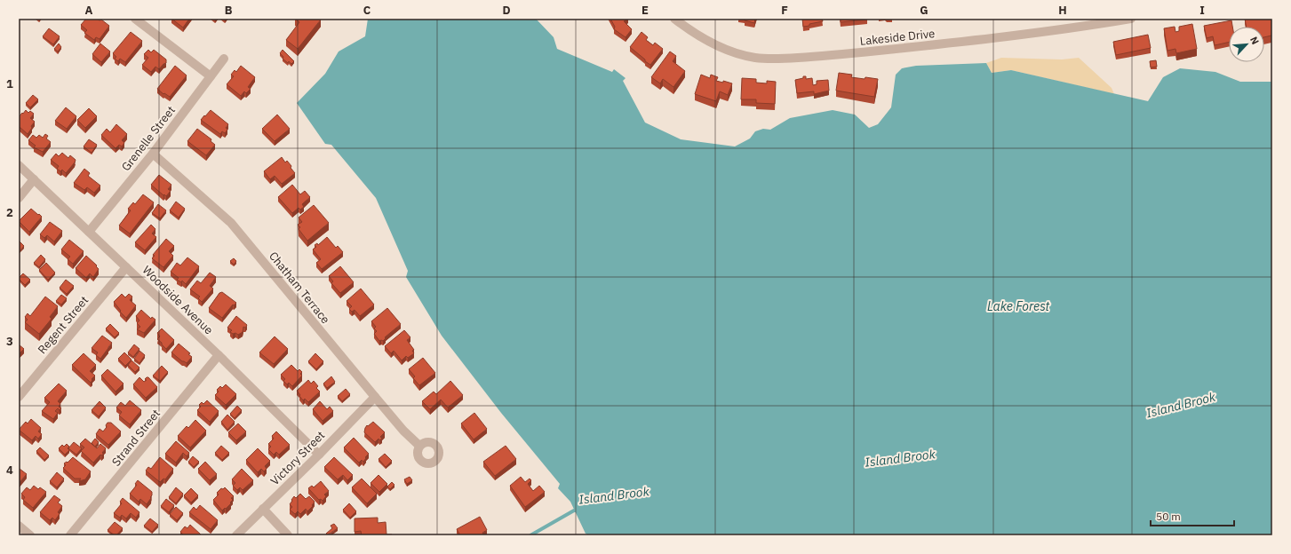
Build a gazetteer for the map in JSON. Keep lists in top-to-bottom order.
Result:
{
  "streets": {
    "street": [
      "Lakeside Drive",
      "Grenelle Street",
      "Chatham Terrace",
      "Woodside Avenue",
      "Regent Street",
      "Strand Street",
      "Victory Street"
    ]
  },
  "crossings": [
    ["Grenelle Street", "Chatham Terrace"],
    ["Grenelle Street", "Woodside Avenue"],
    ["Chatham Terrace", "Victory Street"],
    ["Woodside Avenue", "Regent Street"],
    ["Woodside Avenue", "Strand Street"],
    ["Woodside Avenue", "Victory Street"]
  ],
  "water": ["Lake Forest", "Island Brook"],
  "scale_bar": "50 m",
  "north": "top right",
  "grid": {
    "columns": [
      "A",
      "B",
      "C",
      "D",
      "E",
      "F",
      "G",
      "H",
      "I"
    ],
    "rows": [
      "1",
      "2",
      "3",
      "4"
    ]
  }
}
